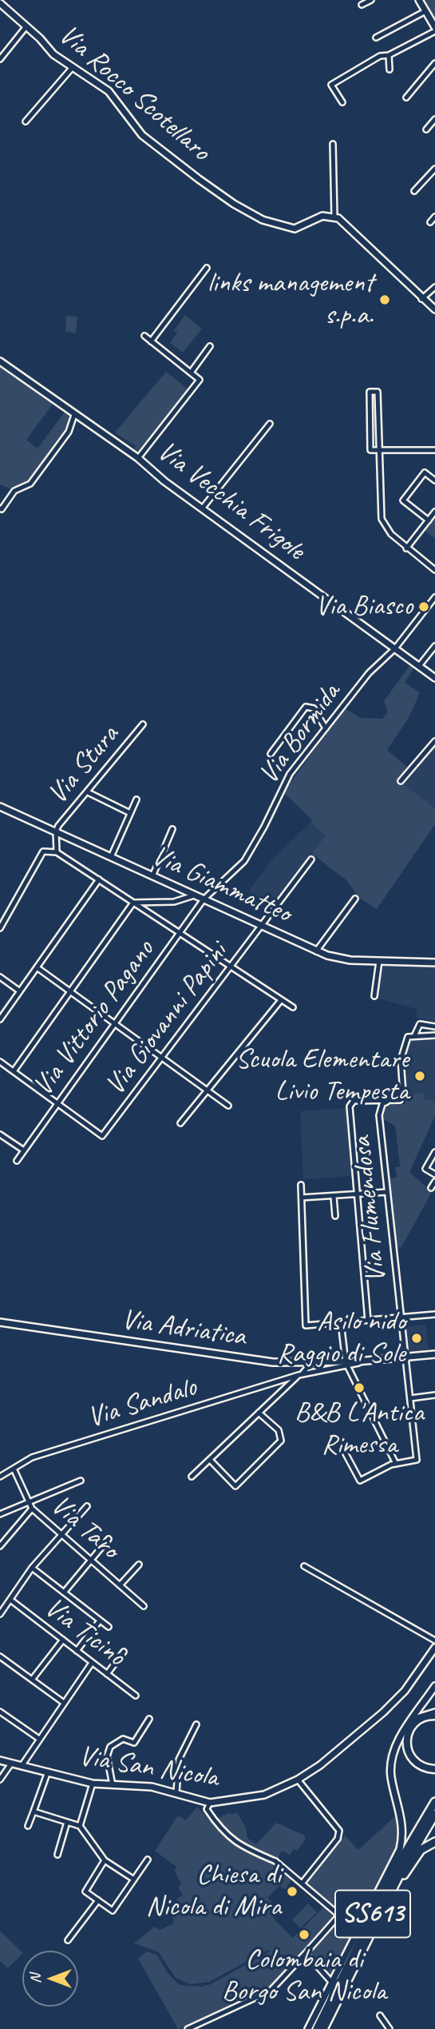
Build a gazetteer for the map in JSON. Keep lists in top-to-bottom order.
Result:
{
  "streets": {
    "highway": ["SS613"],
    "street": [
      "Via Rocco Scotellaro",
      "Via Vecchia Frigole",
      "Via Bormida",
      "Via Stura",
      "Via Giammatteo",
      "Via Vittorio Pagano",
      "Via Giovanni Papini",
      "Via Flumendosa",
      "Via Adriatica",
      "Via Sandalo",
      "Via Taro",
      "Via Ticino",
      "Via San Nicola"
    ]
  },
  "crossings": [
    ["Via Vecchia Frigole", "Via Bormida"],
    ["Via Bormida", "Via Giammatteo"],
    ["Via Bormida", "Via Vittorio Pagano"],
    ["Via Stura", "Via Giammatteo"],
    ["Via Giammatteo", "Via Vittorio Pagano"],
    ["Via Giammatteo", "Via Giovanni Papini"],
    ["Via Vittorio Pagano", "Via Giovanni Papini"],
    ["Via Flumendosa", "Via Adriatica"],
    ["Via Adriatica", "Via Sandalo"],
    ["Via Sandalo", "Via Taro"]
  ],
  "places": [
    "links management s.p.a.",
    "Via Biasco",
    "Scuola Elementare Livio Tempesta",
    "Asilo nido Raggio di Sole",
    "B&B L'Antica Rimessa",
    "Chiesa di Nicola di Mira",
    "Colombaia di Borgo San Nicola"
  ],
  "north": "left"
}
